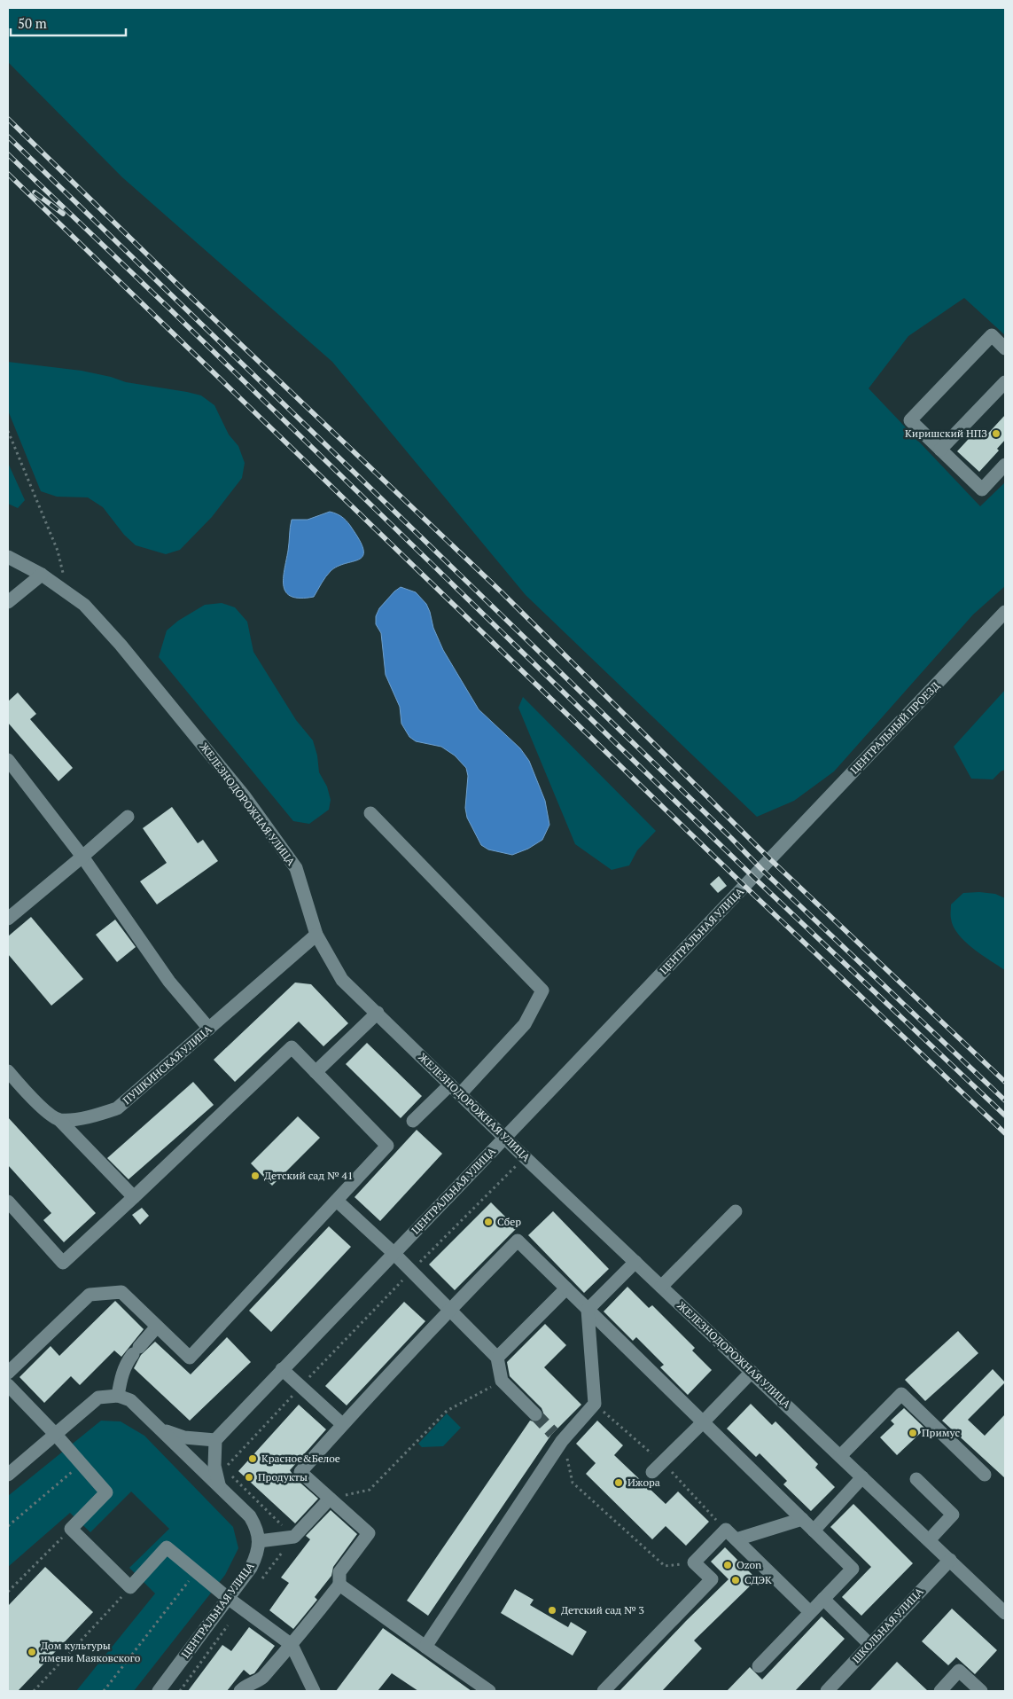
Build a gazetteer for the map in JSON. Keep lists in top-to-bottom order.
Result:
{
  "streets": {
    "street": [
      "ЦЕНТРАЛЬНЫЙ ПРОЕЗД",
      "ЖЕЛЕЗНОДОРОЖНАЯ УЛИЦА",
      "ЦЕНТРАЛЬНАЯ УЛИЦА",
      "ПУШКИНСКАЯ УЛИЦА",
      "ШКОЛЬНАЯ УЛИЦА"
    ]
  },
  "crossings": [
    ["ЦЕНТРАЛЬНЫЙ ПРОЕЗД", "ЦЕНТРАЛЬНАЯ УЛИЦА"],
    ["ЖЕЛЕЗНОДОРОЖНАЯ УЛИЦА", "ЦЕНТРАЛЬНАЯ УЛИЦА"],
    ["ЖЕЛЕЗНОДОРОЖНАЯ УЛИЦА", "ПУШКИНСКАЯ УЛИЦА"],
    ["ЖЕЛЕЗНОДОРОЖНАЯ УЛИЦА", "ШКОЛЬНАЯ УЛИЦА"]
  ],
  "places": [
    "Киришский НПЗ",
    "Детский сад № 41",
    "Сбер",
    "Примус",
    "Красное&Белое",
    "Продукты",
    "Ижора",
    "Ozon",
    "СДЭК",
    "Детский сад № 3",
    "Дом культуры имени Маяковского"
  ],
  "scale_bar": "50 m"
}
